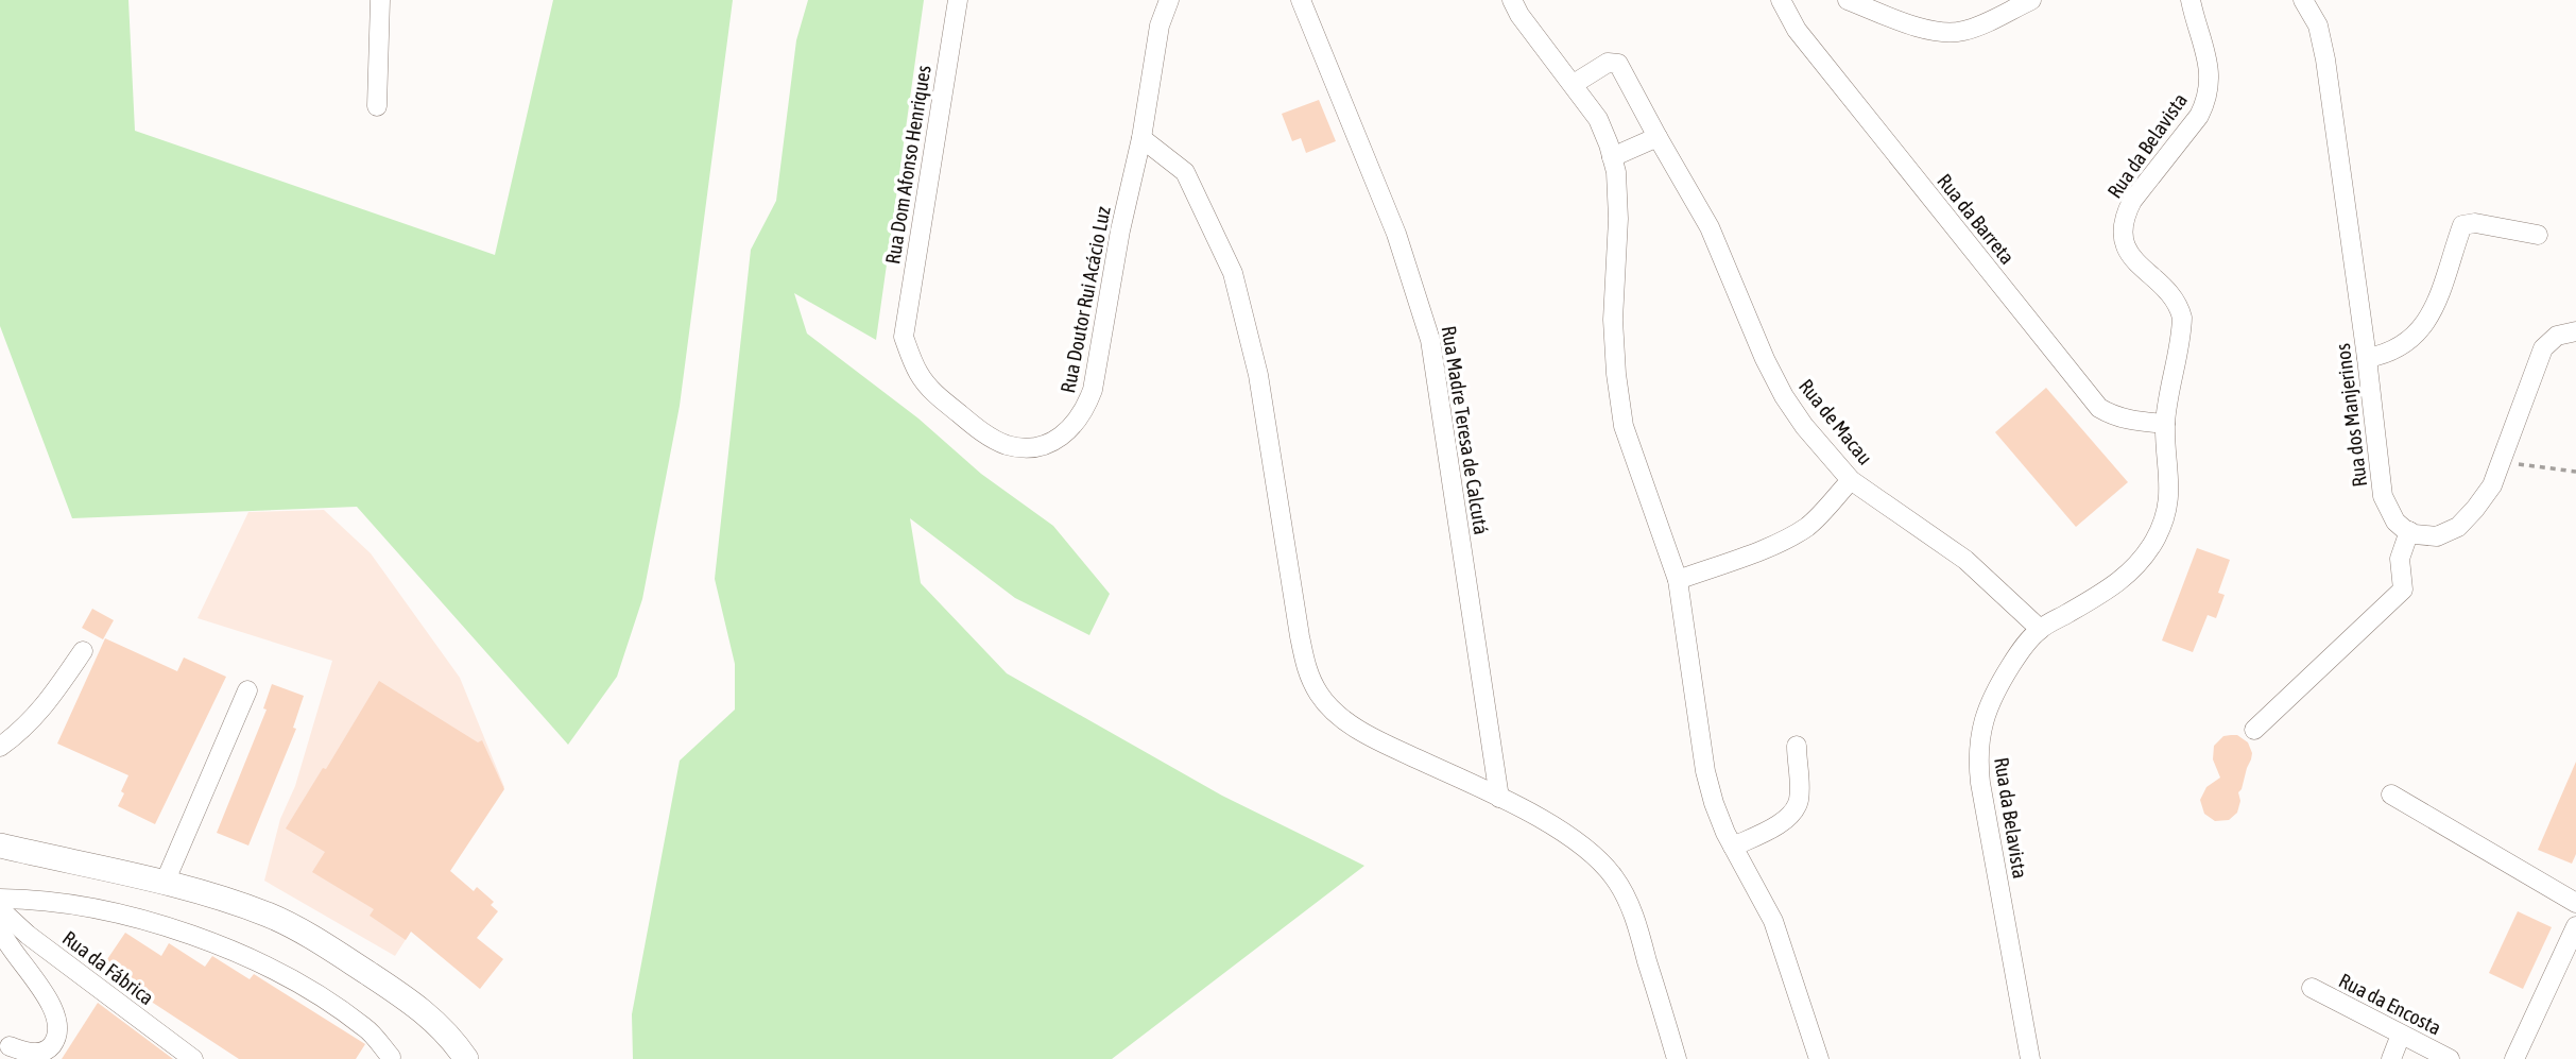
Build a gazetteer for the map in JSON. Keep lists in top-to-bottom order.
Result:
{
  "streets": {
    "street": [
      "Rua da Belavista",
      "Rua Dom Afonso Henriques",
      "Rua da Barreta",
      "Rua Doutor Rui Acácio Luz",
      "Rua dos Manjerinos",
      "Rua de Macau",
      "Rua Madre Teresa de Calcutá",
      "Rua da Fábrica",
      "Rua da Encosta"
    ]
  },
  "crossings": [
    ["Rua da Belavista", "Rua da Barreta"],
    ["Rua da Belavista", "Rua de Macau"],
    ["Rua Dom Afonso Henriques", "Rua Doutor Rui Acácio Luz"]
  ]
}
